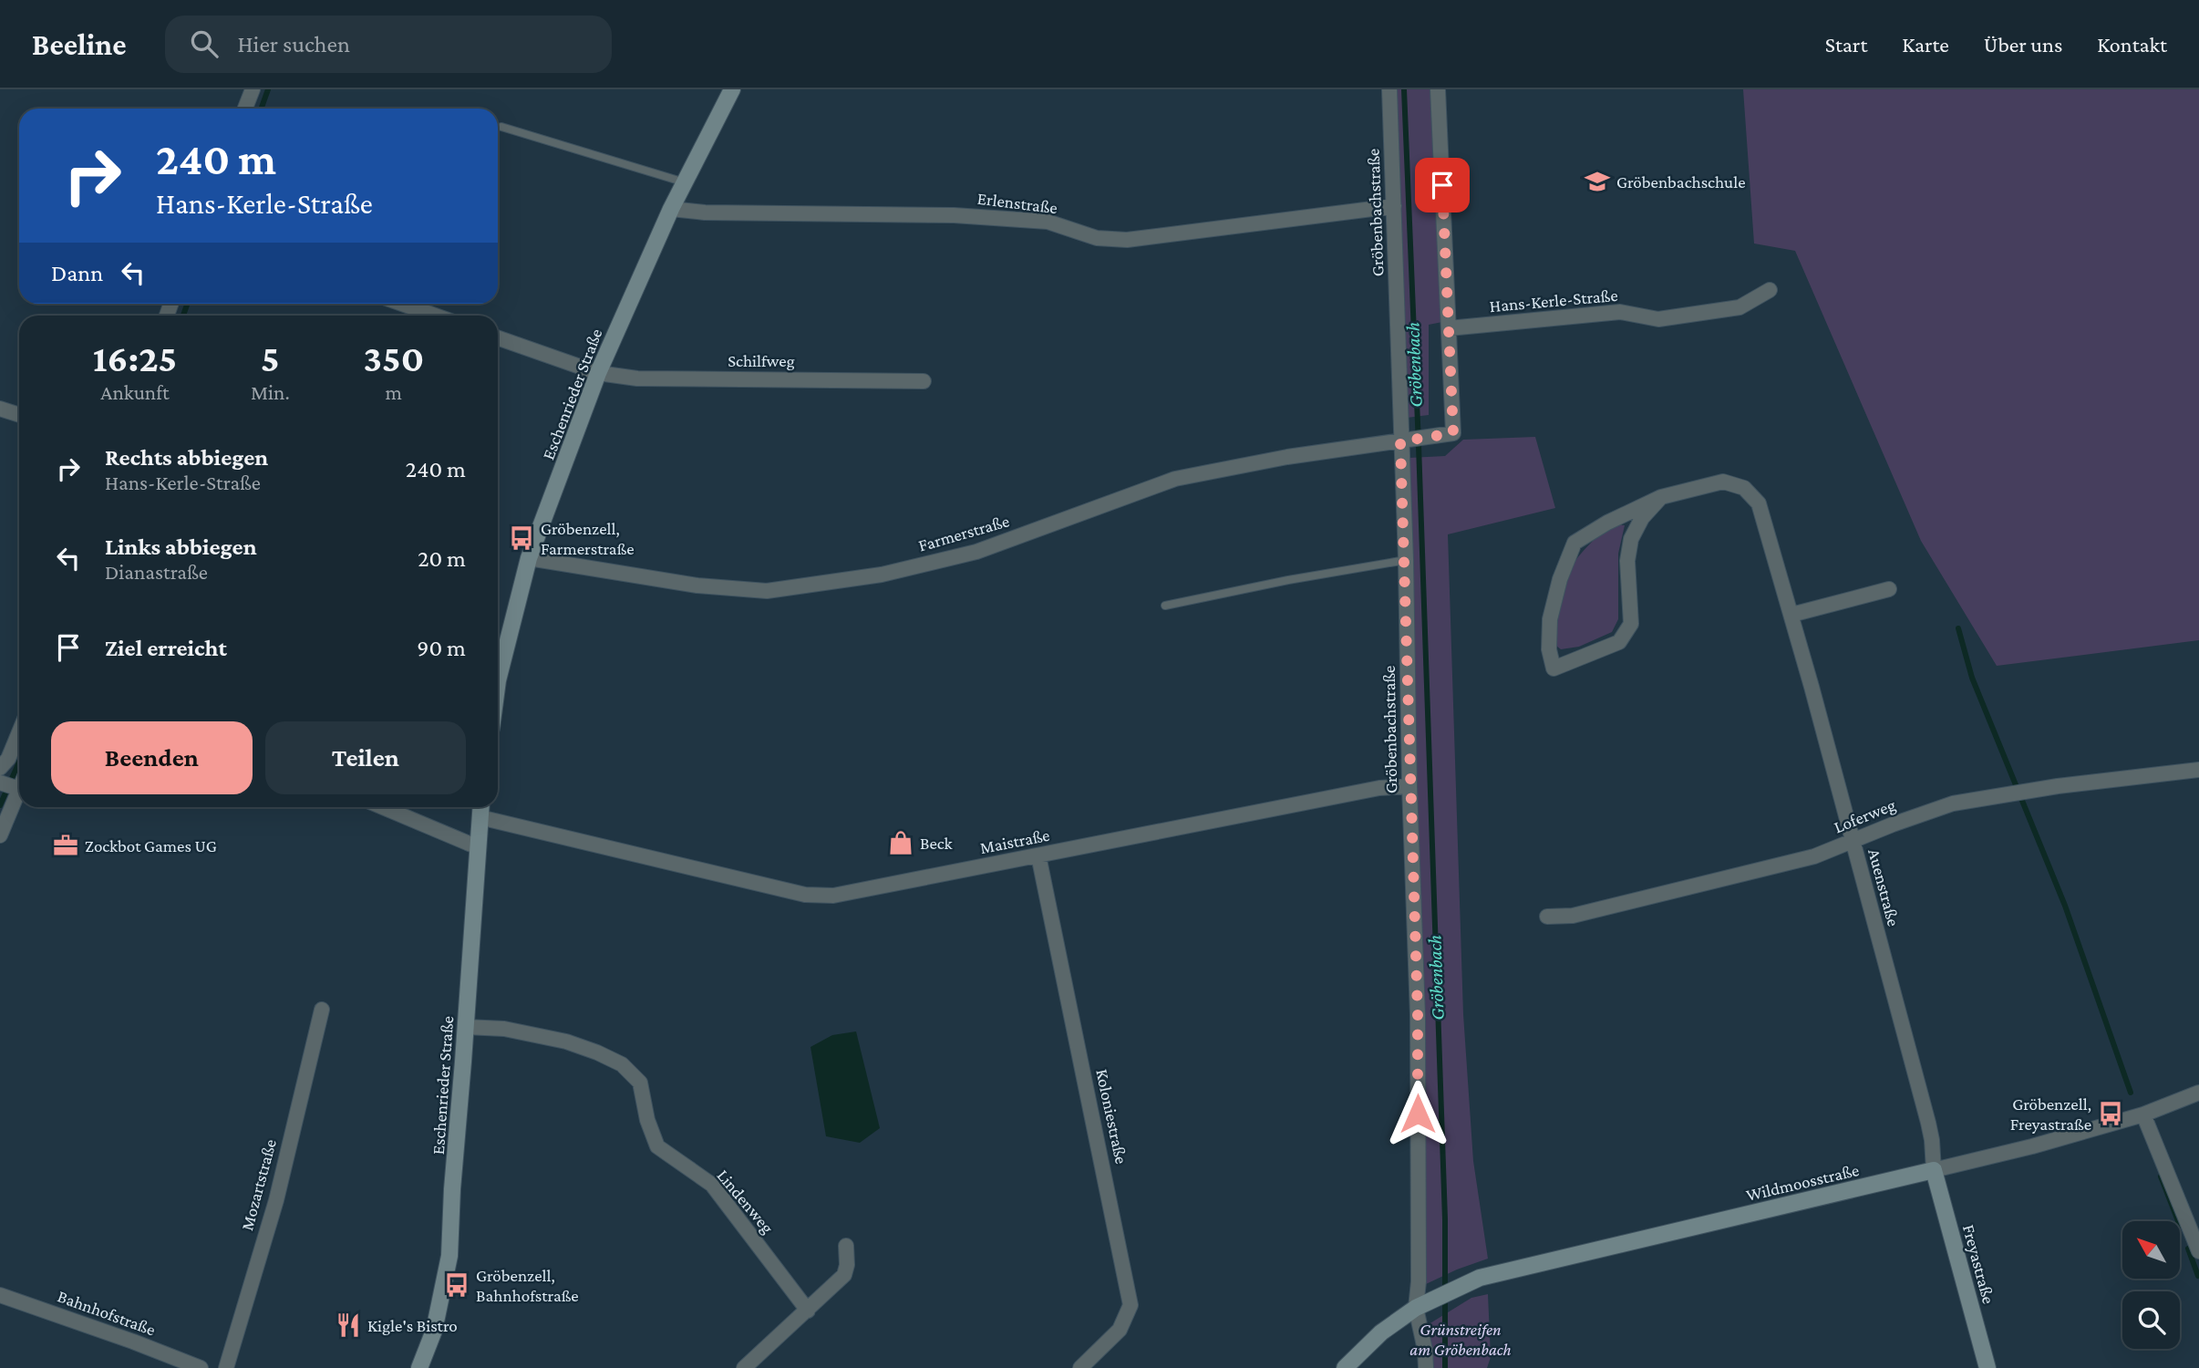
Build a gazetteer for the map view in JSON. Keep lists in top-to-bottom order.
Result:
{
  "streets": {
    "street": [
      "Erlenstraße",
      "Gröbenbachstraße",
      "Hans-Kerle-Straße",
      "Schilfweg",
      "Eschenrieder Straße",
      "Farmerstraße",
      "Loferweg",
      "Maistraße",
      "Auenstraße",
      "Koloniestraße",
      "Wildmoosstraße",
      "Mozartstraße",
      "Lindenweg",
      "Freyastraße",
      "Bahnhofstraße"
    ]
  },
  "crossings": [
    ["Erlenstraße", "Gröbenbachstraße"],
    ["Erlenstraße", "Eschenrieder Straße"],
    ["Gröbenbachstraße", "Farmerstraße"],
    ["Gröbenbachstraße", "Maistraße"],
    ["Gröbenbachstraße", "Wildmoosstraße"],
    ["Schilfweg", "Eschenrieder Straße"],
    ["Eschenrieder Straße", "Farmerstraße"],
    ["Eschenrieder Straße", "Maistraße"],
    ["Eschenrieder Straße", "Lindenweg"],
    ["Loferweg", "Auenstraße"],
    ["Maistraße", "Koloniestraße"],
    ["Auenstraße", "Wildmoosstraße"],
    ["Auenstraße", "Freyastraße"],
    ["Wildmoosstraße", "Freyastraße"]
  ],
  "water": ["Gröbenbach"],
  "parks": ["Grünstreifen am Gröbenbach"],
  "places": {
    "school or university": ["Gröbenbachschule"],
    "bus stop": ["Gröbenzell, Farmerstraße", "Gröbenzell, Freyastraße", "Gröbenzell, Bahnhofstraße"],
    "shop": ["Beck"],
    "office": ["Zockbot Games UG"],
    "restaurant": ["Kigle's Bistro"]
  },
  "north": "top left",
  "page": {
    "header": "Beeline",
    "search": "Hier suchen",
    "nav": [
      "Start",
      "Karte",
      "Über uns",
      "Kontakt"
    ],
    "turn": ["240 m", "Hans-Kerle-Straße"],
    "then": "Dann",
    "eta": [
      "16:25",
      "Ankunft",
      "5",
      "Min.",
      "350",
      "m"
    ],
    "list": [
      {
        "name": "Rechts abbiegen",
        "note": "Hans-Kerle-Straße",
        "value": "240 m"
      },
      {
        "name": "Links abbiegen",
        "note": "Dianastraße",
        "value": "20 m"
      },
      {
        "name": "Ziel erreicht",
        "value": "90 m"
      }
    ],
    "buttons": ["Beenden", "Teilen"]
  }
}
